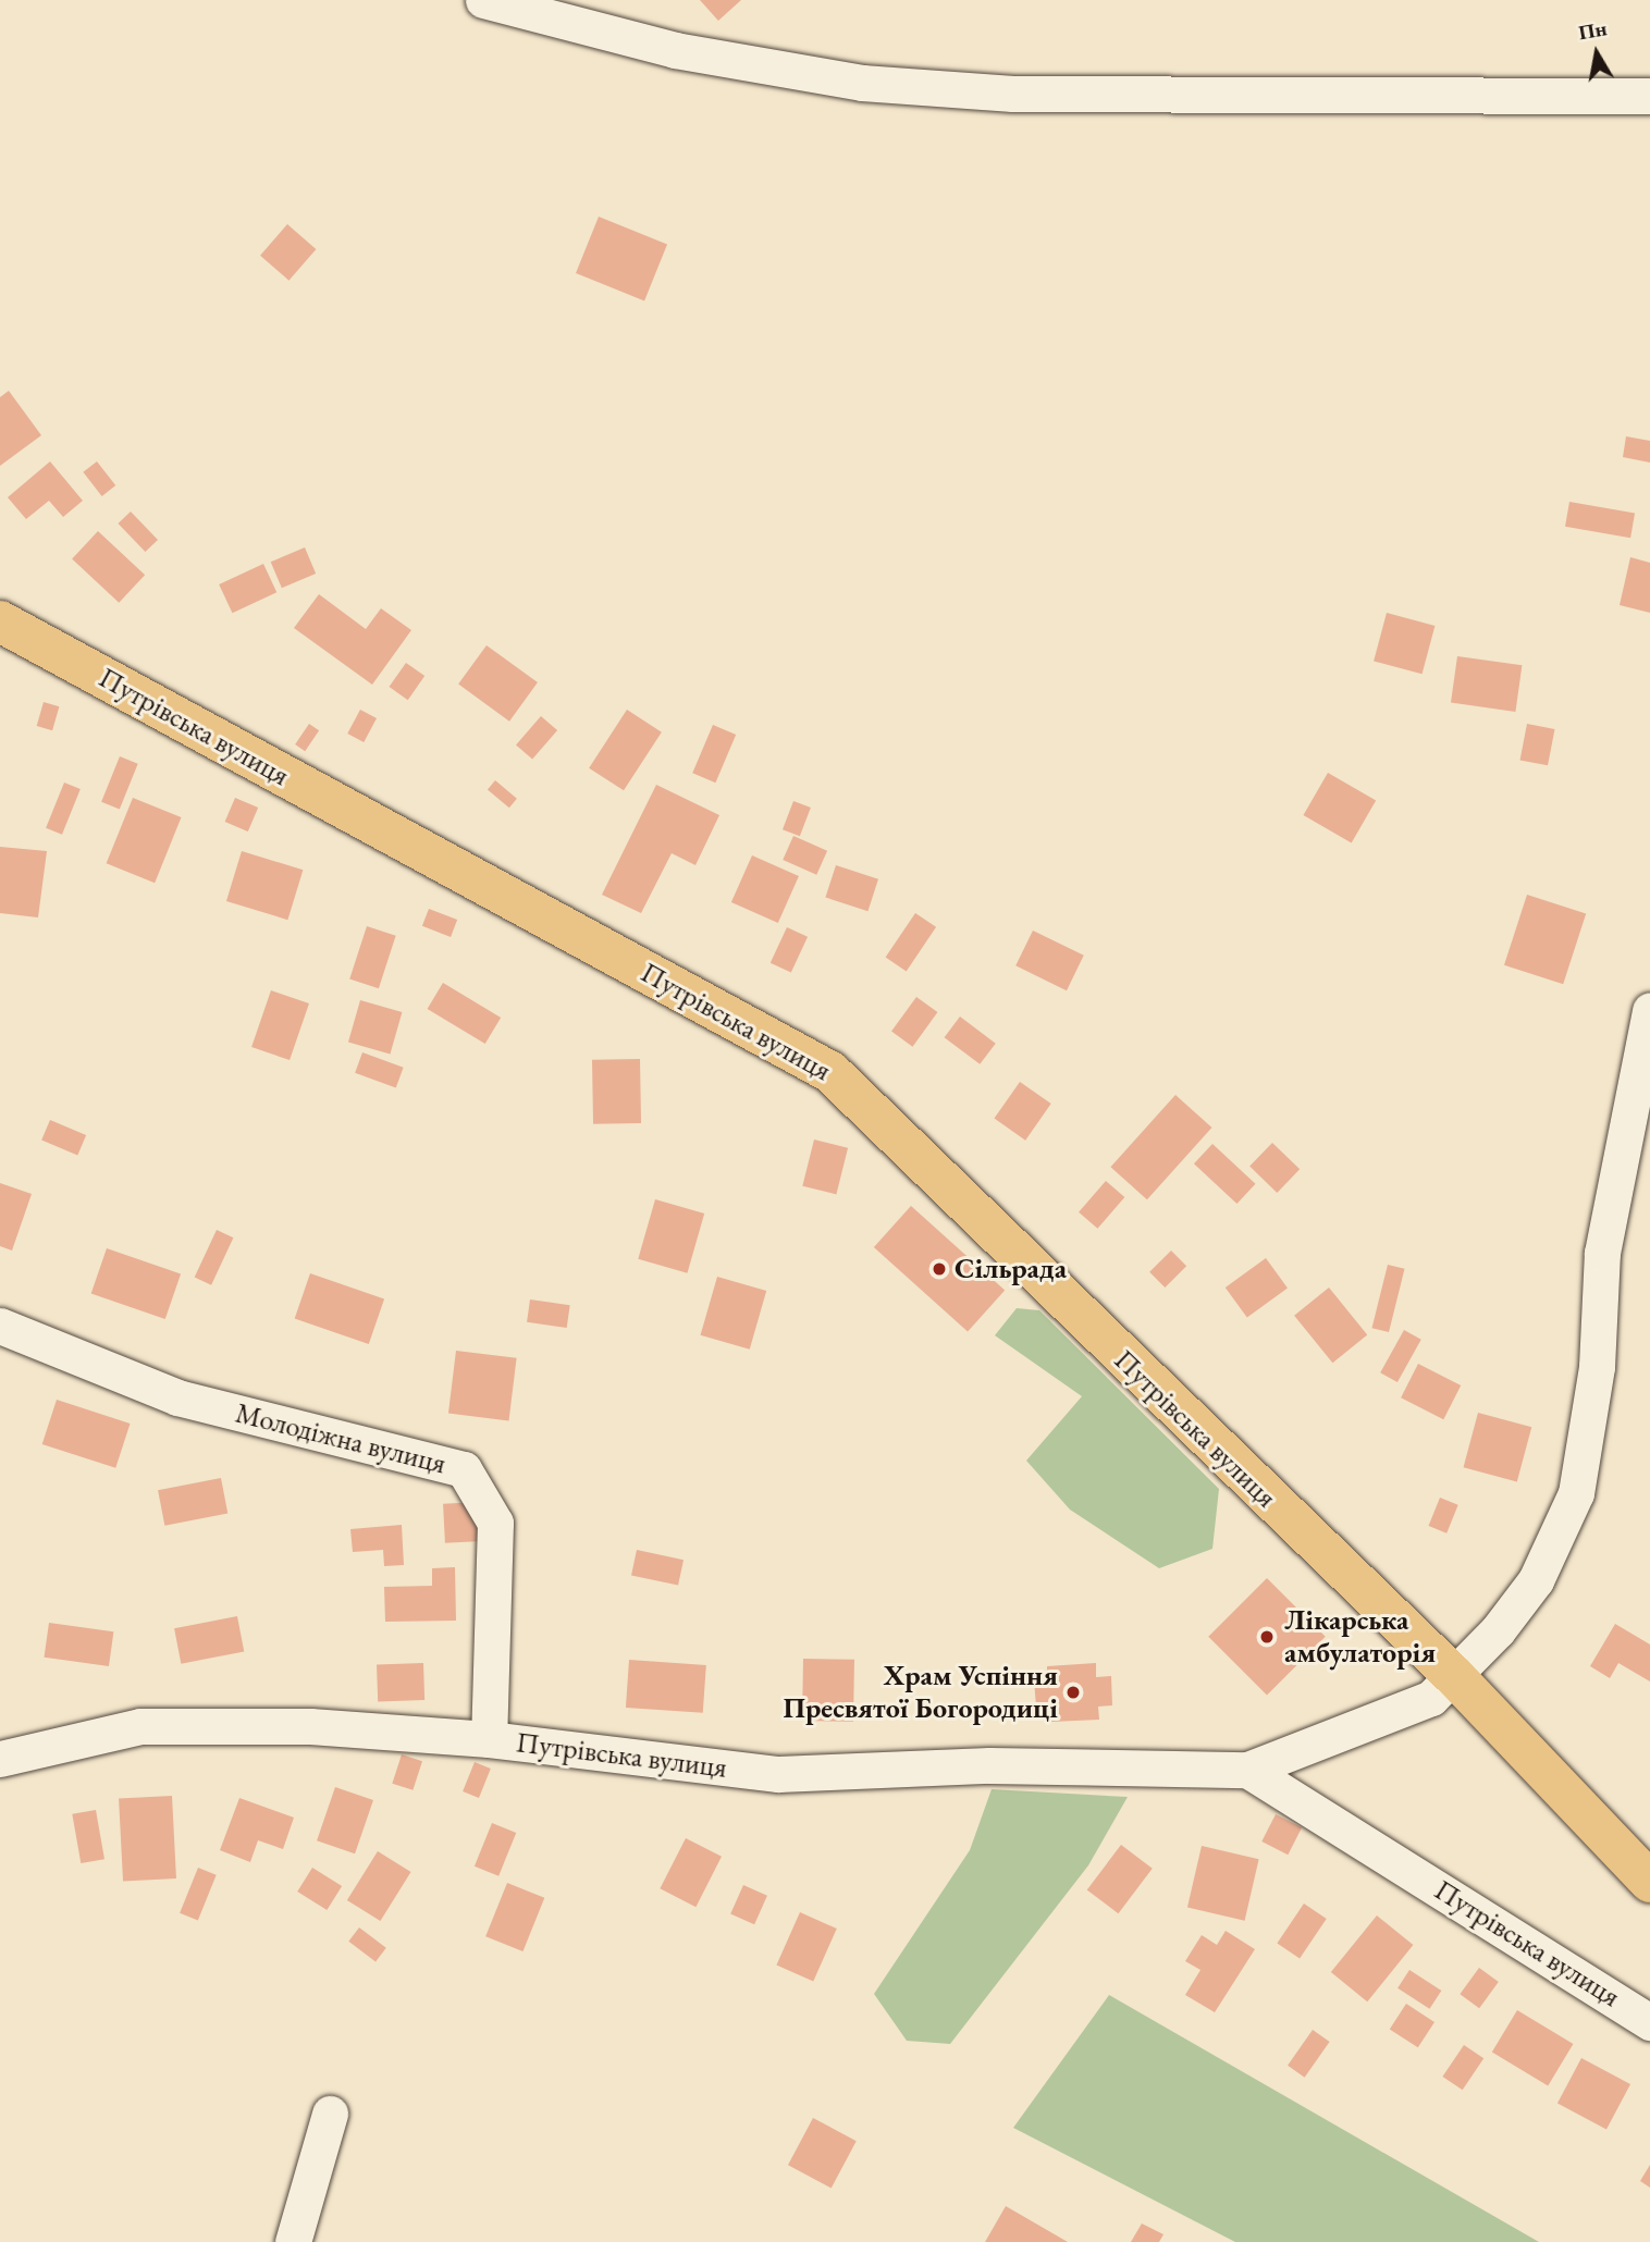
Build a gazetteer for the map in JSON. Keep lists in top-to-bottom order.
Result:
{
  "streets": {
    "main road": ["Путрівська вулиця"],
    "street": ["Молодіжна вулиця"]
  },
  "crossings": [
    ["Путрівська вулиця", "Молодіжна вулиця"]
  ],
  "places": ["Сільрада", "Лікарська амбулаторія", "Храм Успіння Пресвятої Богородиці"],
  "north": "top"
}
